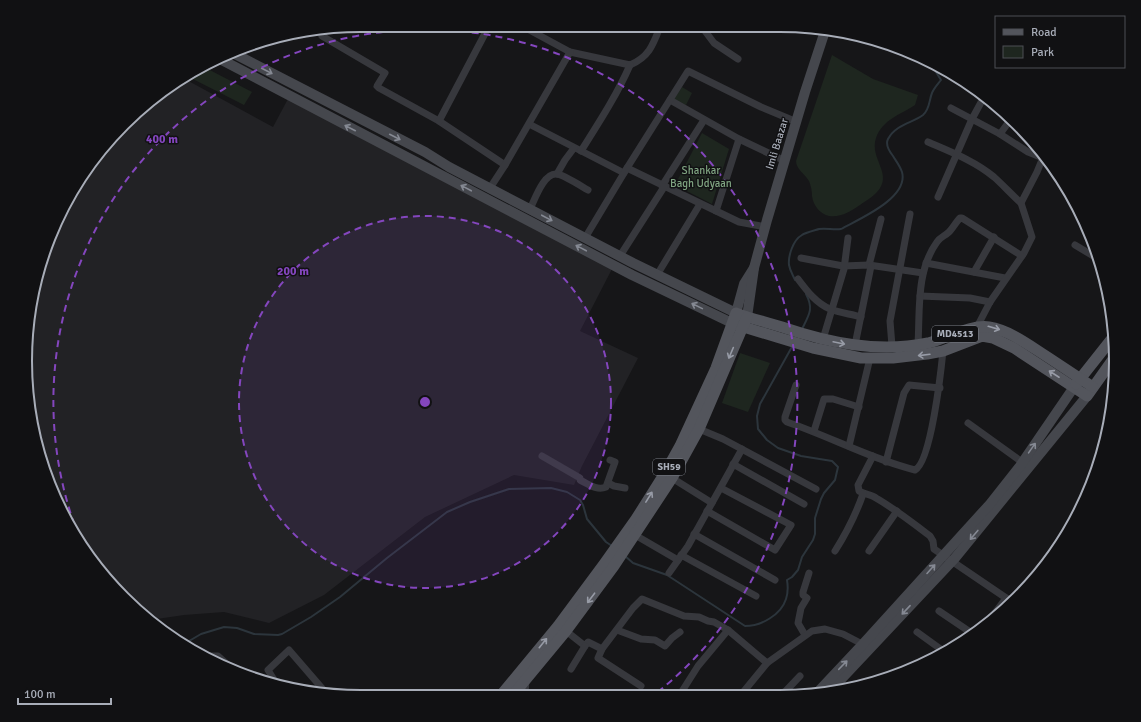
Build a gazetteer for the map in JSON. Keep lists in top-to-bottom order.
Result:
{
  "streets": {
    "main road": ["Imli Baazar", "MD4513", "SH59"]
  },
  "crossings": [
    ["Imli Baazar", "MD4513"],
    ["Imli Baazar", "SH59"],
    ["MD4513", "SH59"]
  ],
  "parks": ["Shankar Bagh Udyaan"],
  "legend": ["Road", "Park"],
  "scale_bar": "100 m",
  "rings": ["400 m", "200 m"]
}
